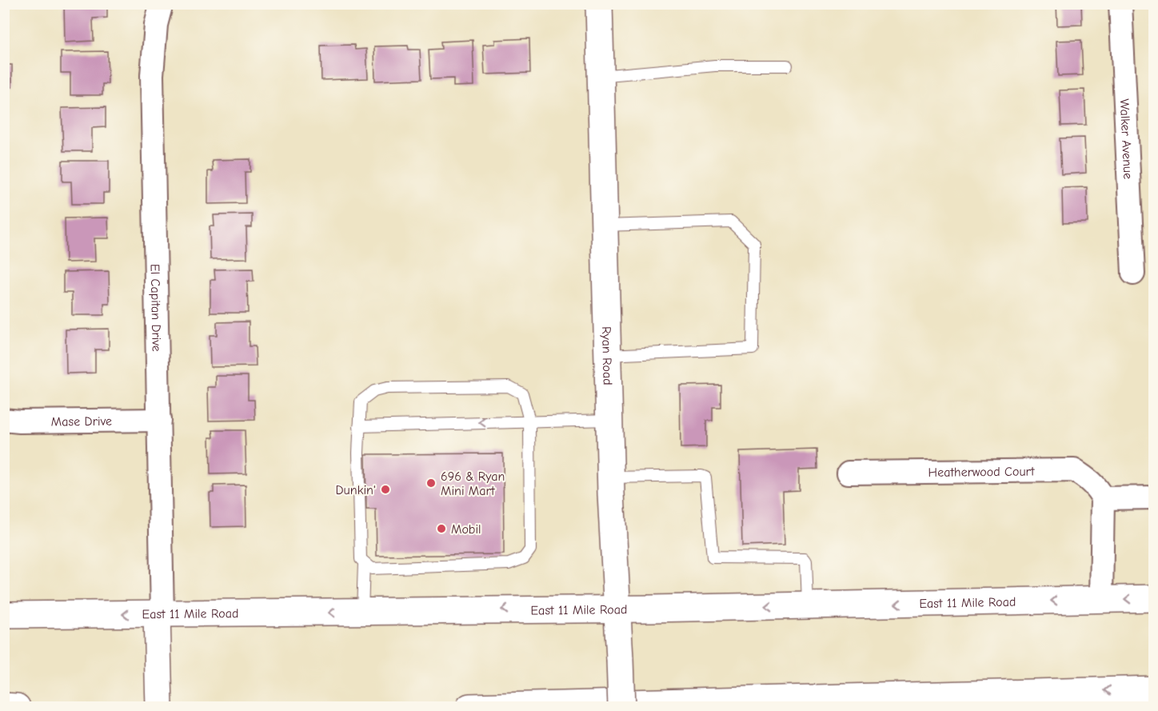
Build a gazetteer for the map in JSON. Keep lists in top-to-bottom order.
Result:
{
  "streets": {
    "main road": ["El Capitan Drive", "Ryan Road", "East 11 Mile Road"],
    "street": ["Walker Avenue", "Mase Drive", "Heatherwood Court"]
  },
  "crossings": [
    ["El Capitan Drive", "Mase Drive"],
    ["El Capitan Drive", "East 11 Mile Road"],
    ["Ryan Road", "East 11 Mile Road"]
  ],
  "places": ["696 & Ryan Mini Mart", "Dunkin'", "Mobil"]
}
